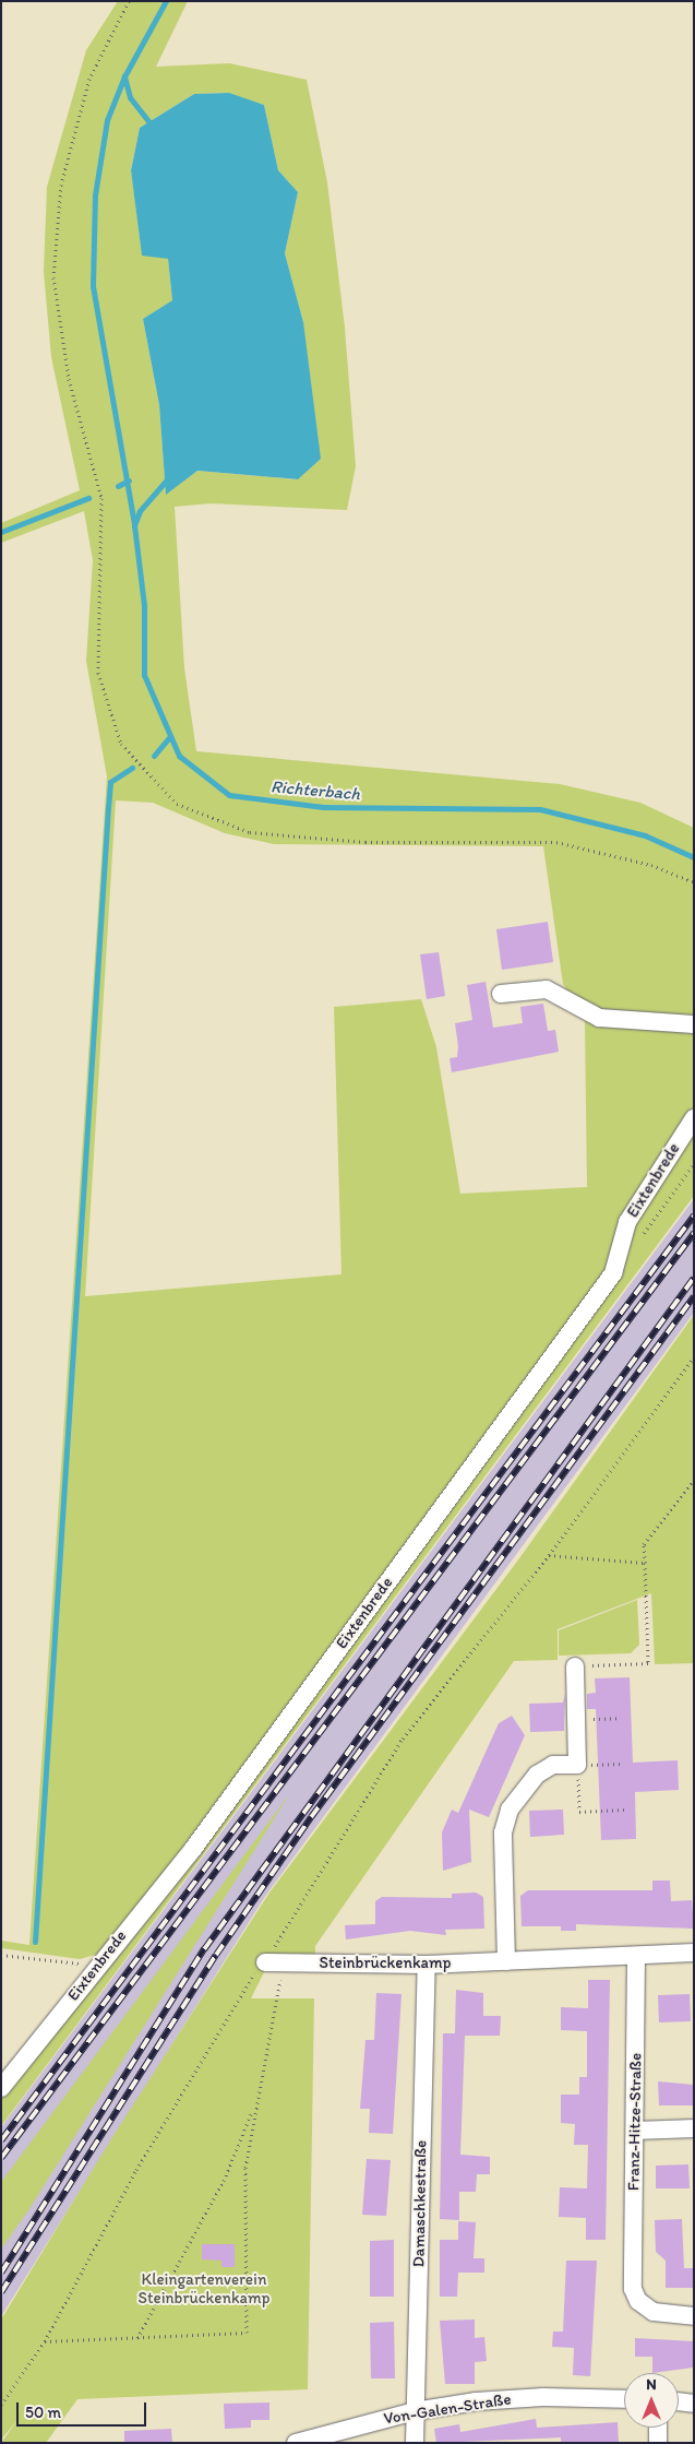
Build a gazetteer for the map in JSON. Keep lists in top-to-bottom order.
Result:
{
  "streets": {
    "street": [
      "Eixtenbrede",
      "Steinbrückenkamp",
      "Franz-Hitze-Straße",
      "Damaschkestraße",
      "Von-Galen-Straße"
    ]
  },
  "crossings": [
    ["Steinbrückenkamp", "Franz-Hitze-Straße"],
    ["Steinbrückenkamp", "Damaschkestraße"],
    ["Damaschkestraße", "Von-Galen-Straße"]
  ],
  "water": ["Richterbach"],
  "parks": ["Kleingartenverein Steinbrückenkamp"],
  "scale_bar": "50 m",
  "north": "top"
}
